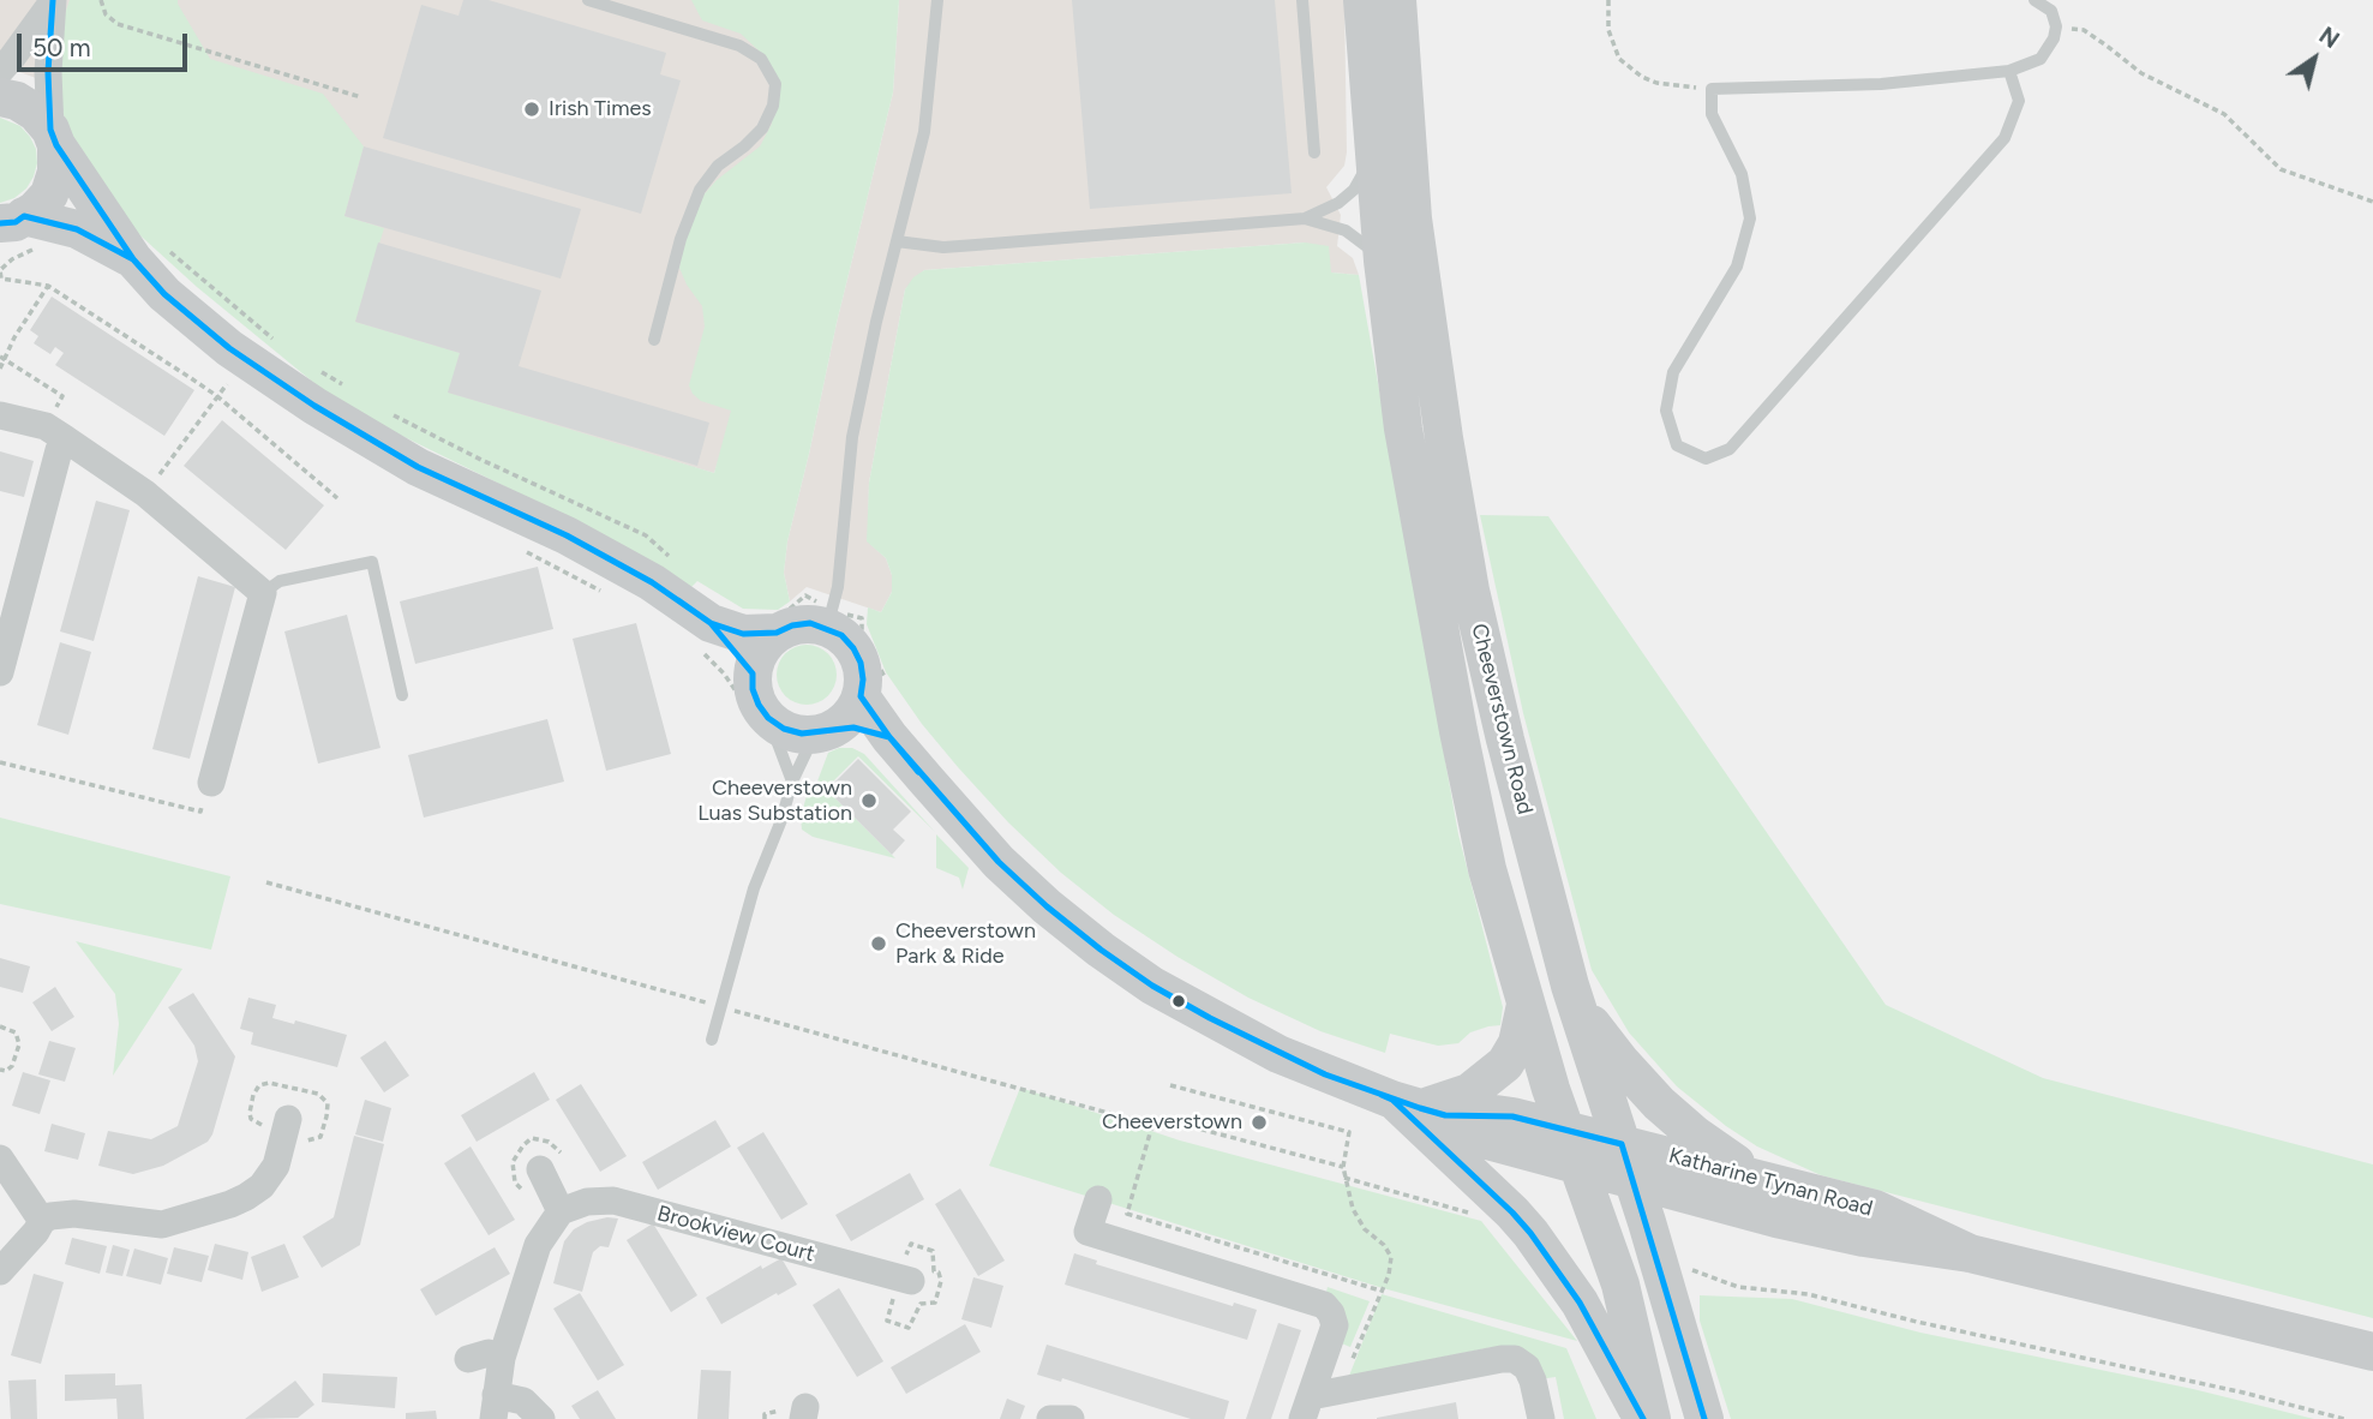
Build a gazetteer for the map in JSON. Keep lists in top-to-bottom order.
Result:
{
  "streets": {
    "main road": ["Cheeverstown Road", "Katharine Tynan Road"],
    "street": ["Brookview Court"]
  },
  "crossings": [
    ["Cheeverstown Road", "Katharine Tynan Road"]
  ],
  "places": [
    "Irish Times",
    "Cheeverstown Luas Substation",
    "Cheeverstown Park & Ride",
    "Cheeverstown"
  ],
  "scale_bar": "50 m",
  "north": "top right"
}
